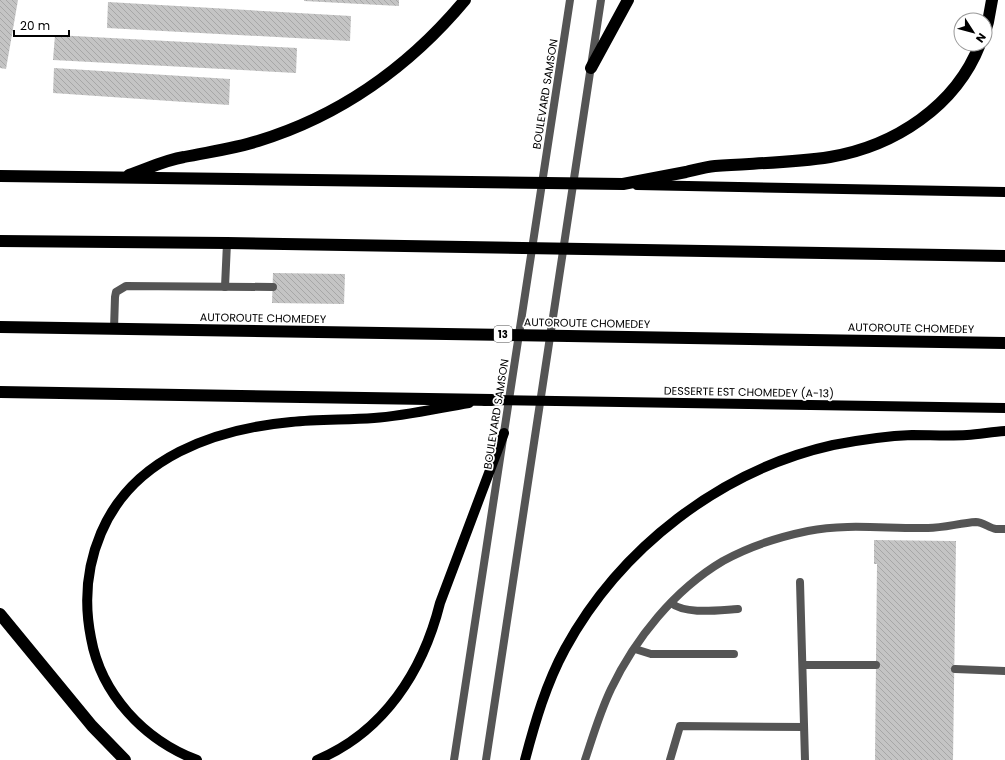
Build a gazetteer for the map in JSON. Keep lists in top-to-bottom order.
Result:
{
  "streets": {
    "highway": ["AUTOROUTE CHOMEDEY", "13"],
    "main road": ["DESSERTE EST CHOMEDEY (A-13)"],
    "street": ["BOULEVARD SAMSON"]
  },
  "scale_bar": "20 m",
  "north": "bottom right"
}
